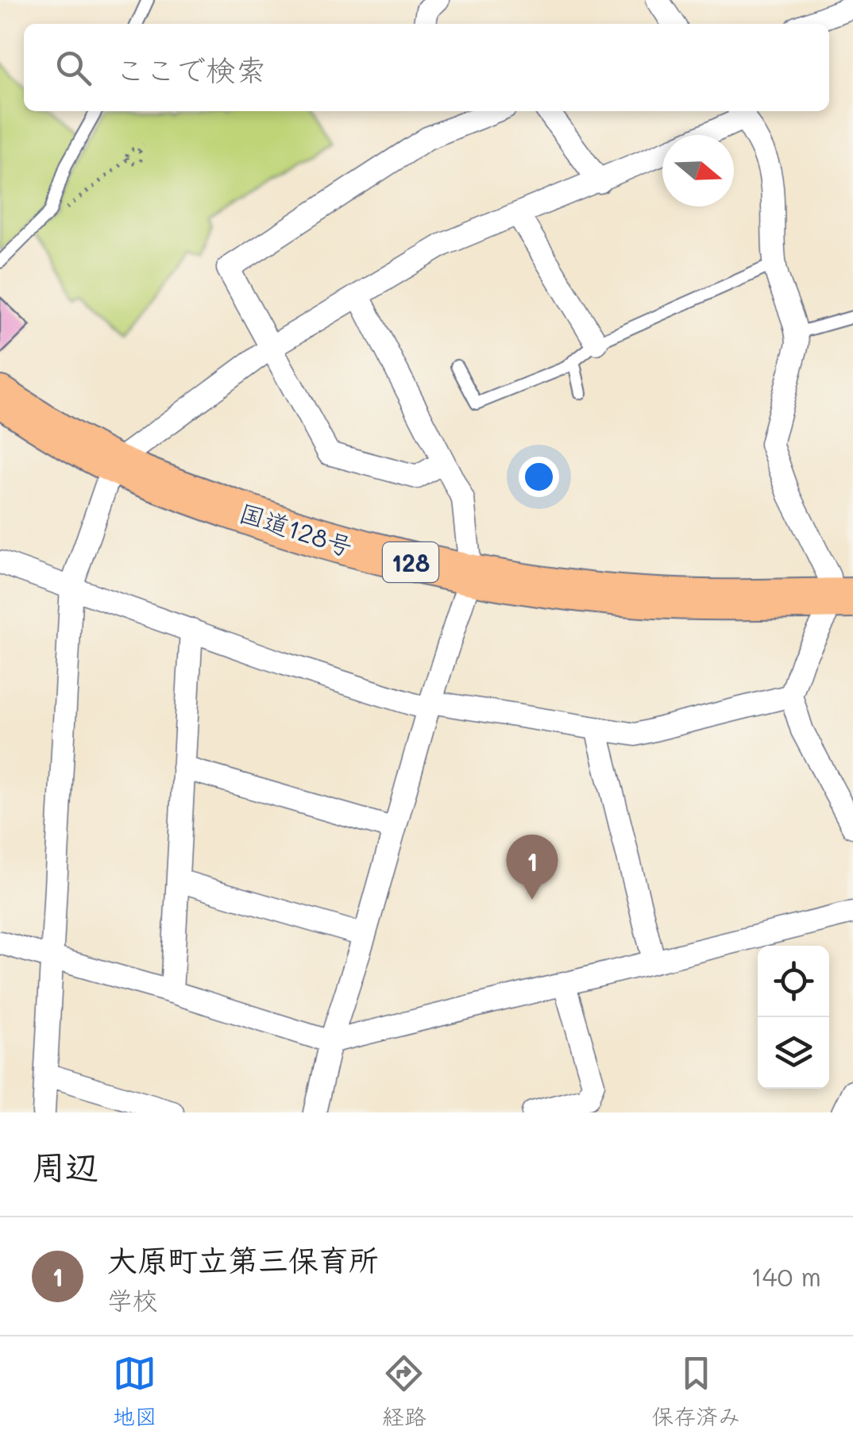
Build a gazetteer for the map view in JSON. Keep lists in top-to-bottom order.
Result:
{
  "streets": {
    "highway": ["国道128号", "128"]
  },
  "north": "right",
  "page": {
    "search": "ここで検索",
    "pins": "1",
    "heading": "周辺",
    "list": [
      {
        "mark": "1",
        "name": "大原町立第三保育所",
        "note": "学校",
        "value": "140 m"
      }
    ],
    "nav": ["地図", "経路", "保存済み"]
  }
}
